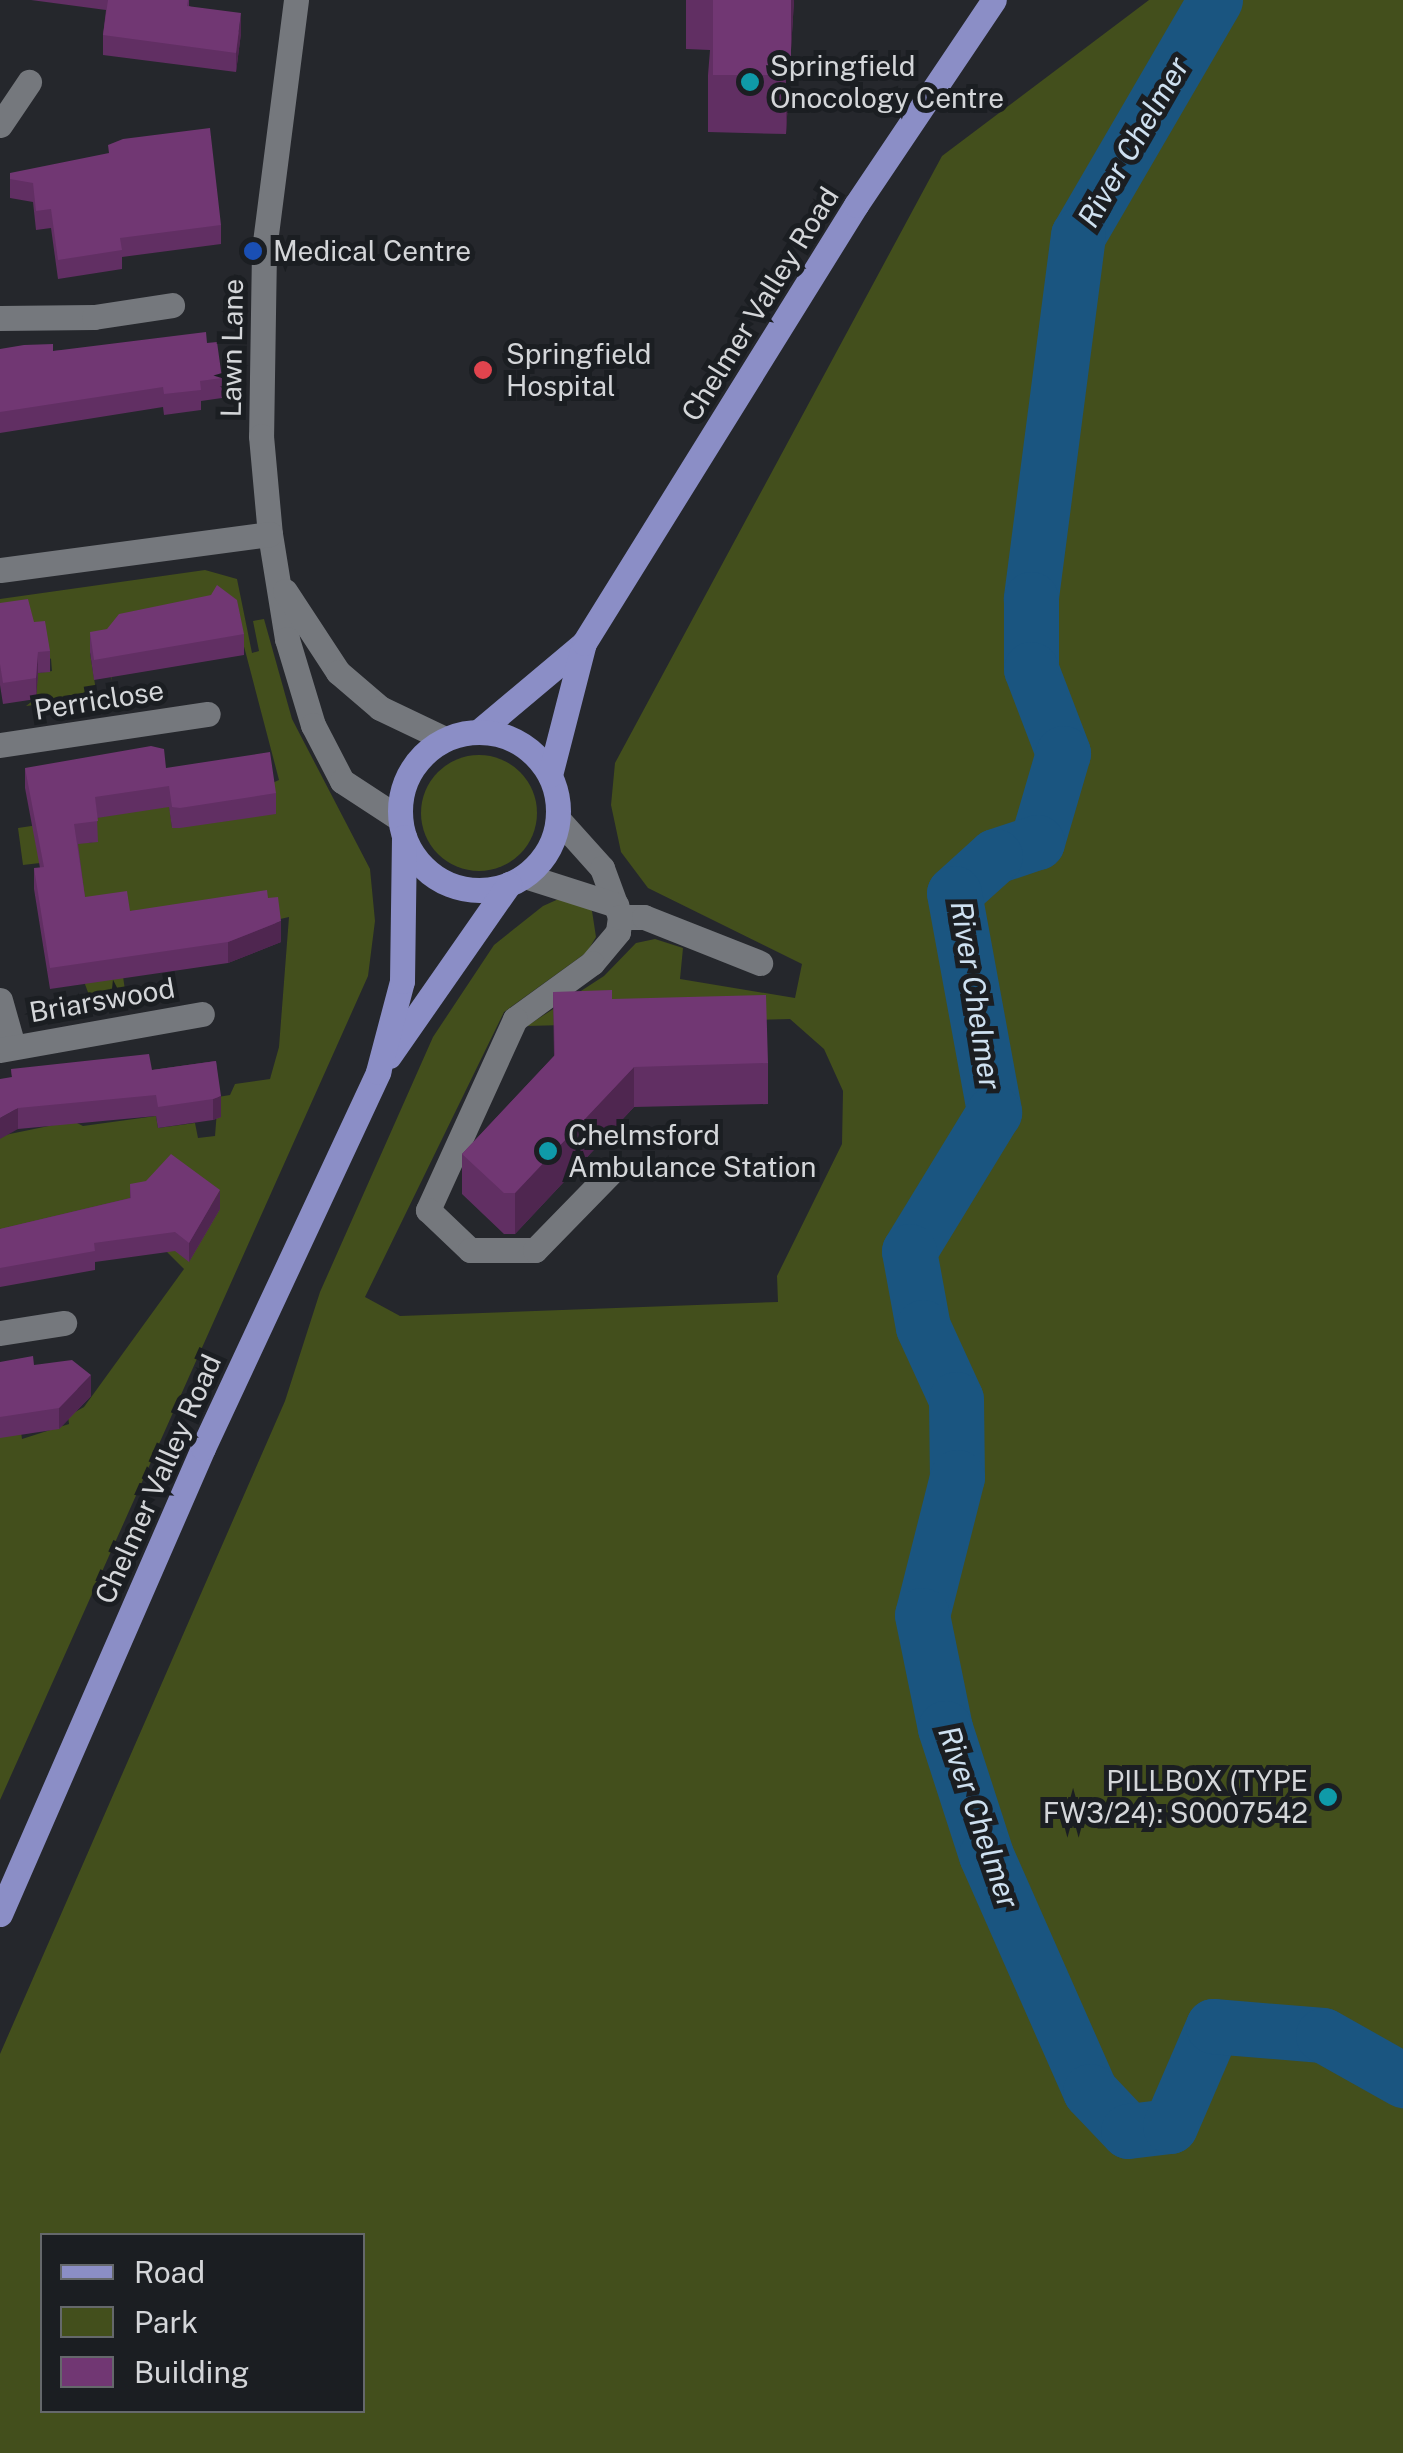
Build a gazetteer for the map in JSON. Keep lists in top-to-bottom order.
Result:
{
  "streets": {
    "main road": ["Chelmer Valley Road"],
    "street": ["Lawn Lane", "Perriclose", "Briarswood"]
  },
  "crossings": [
    ["Chelmer Valley Road", "Lawn Lane"]
  ],
  "water": ["River Chelmer"],
  "places": [
    "Springfield Onocology Centre",
    "Medical Centre",
    "Springfield Hospital",
    "Chelmsford Ambulance Station",
    "PILLBOX (TYPE FW3/24): S0007542"
  ],
  "legend": ["Road", "Park", "Building"]
}
